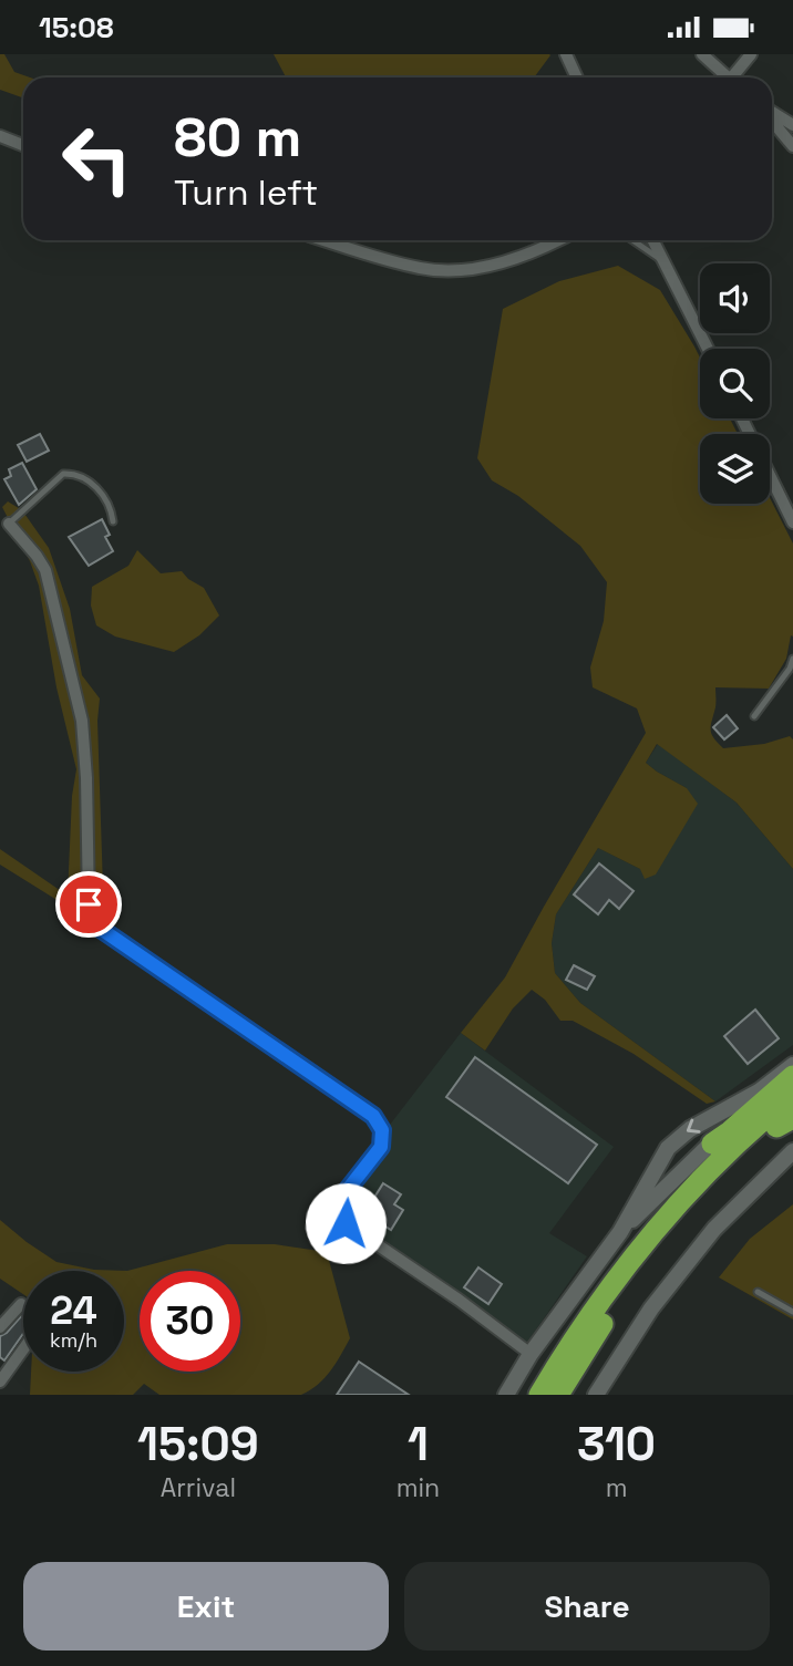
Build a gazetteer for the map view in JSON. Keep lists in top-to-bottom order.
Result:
{
  "page": {
    "status": "15:08",
    "turn": ["80 m", "Turn left"],
    "speed": "24 km/h",
    "limit": "30",
    "eta": [
      "15:09",
      "Arrival",
      "1",
      "min",
      "310",
      "m"
    ],
    "buttons": ["Exit", "Share"]
  }
}
